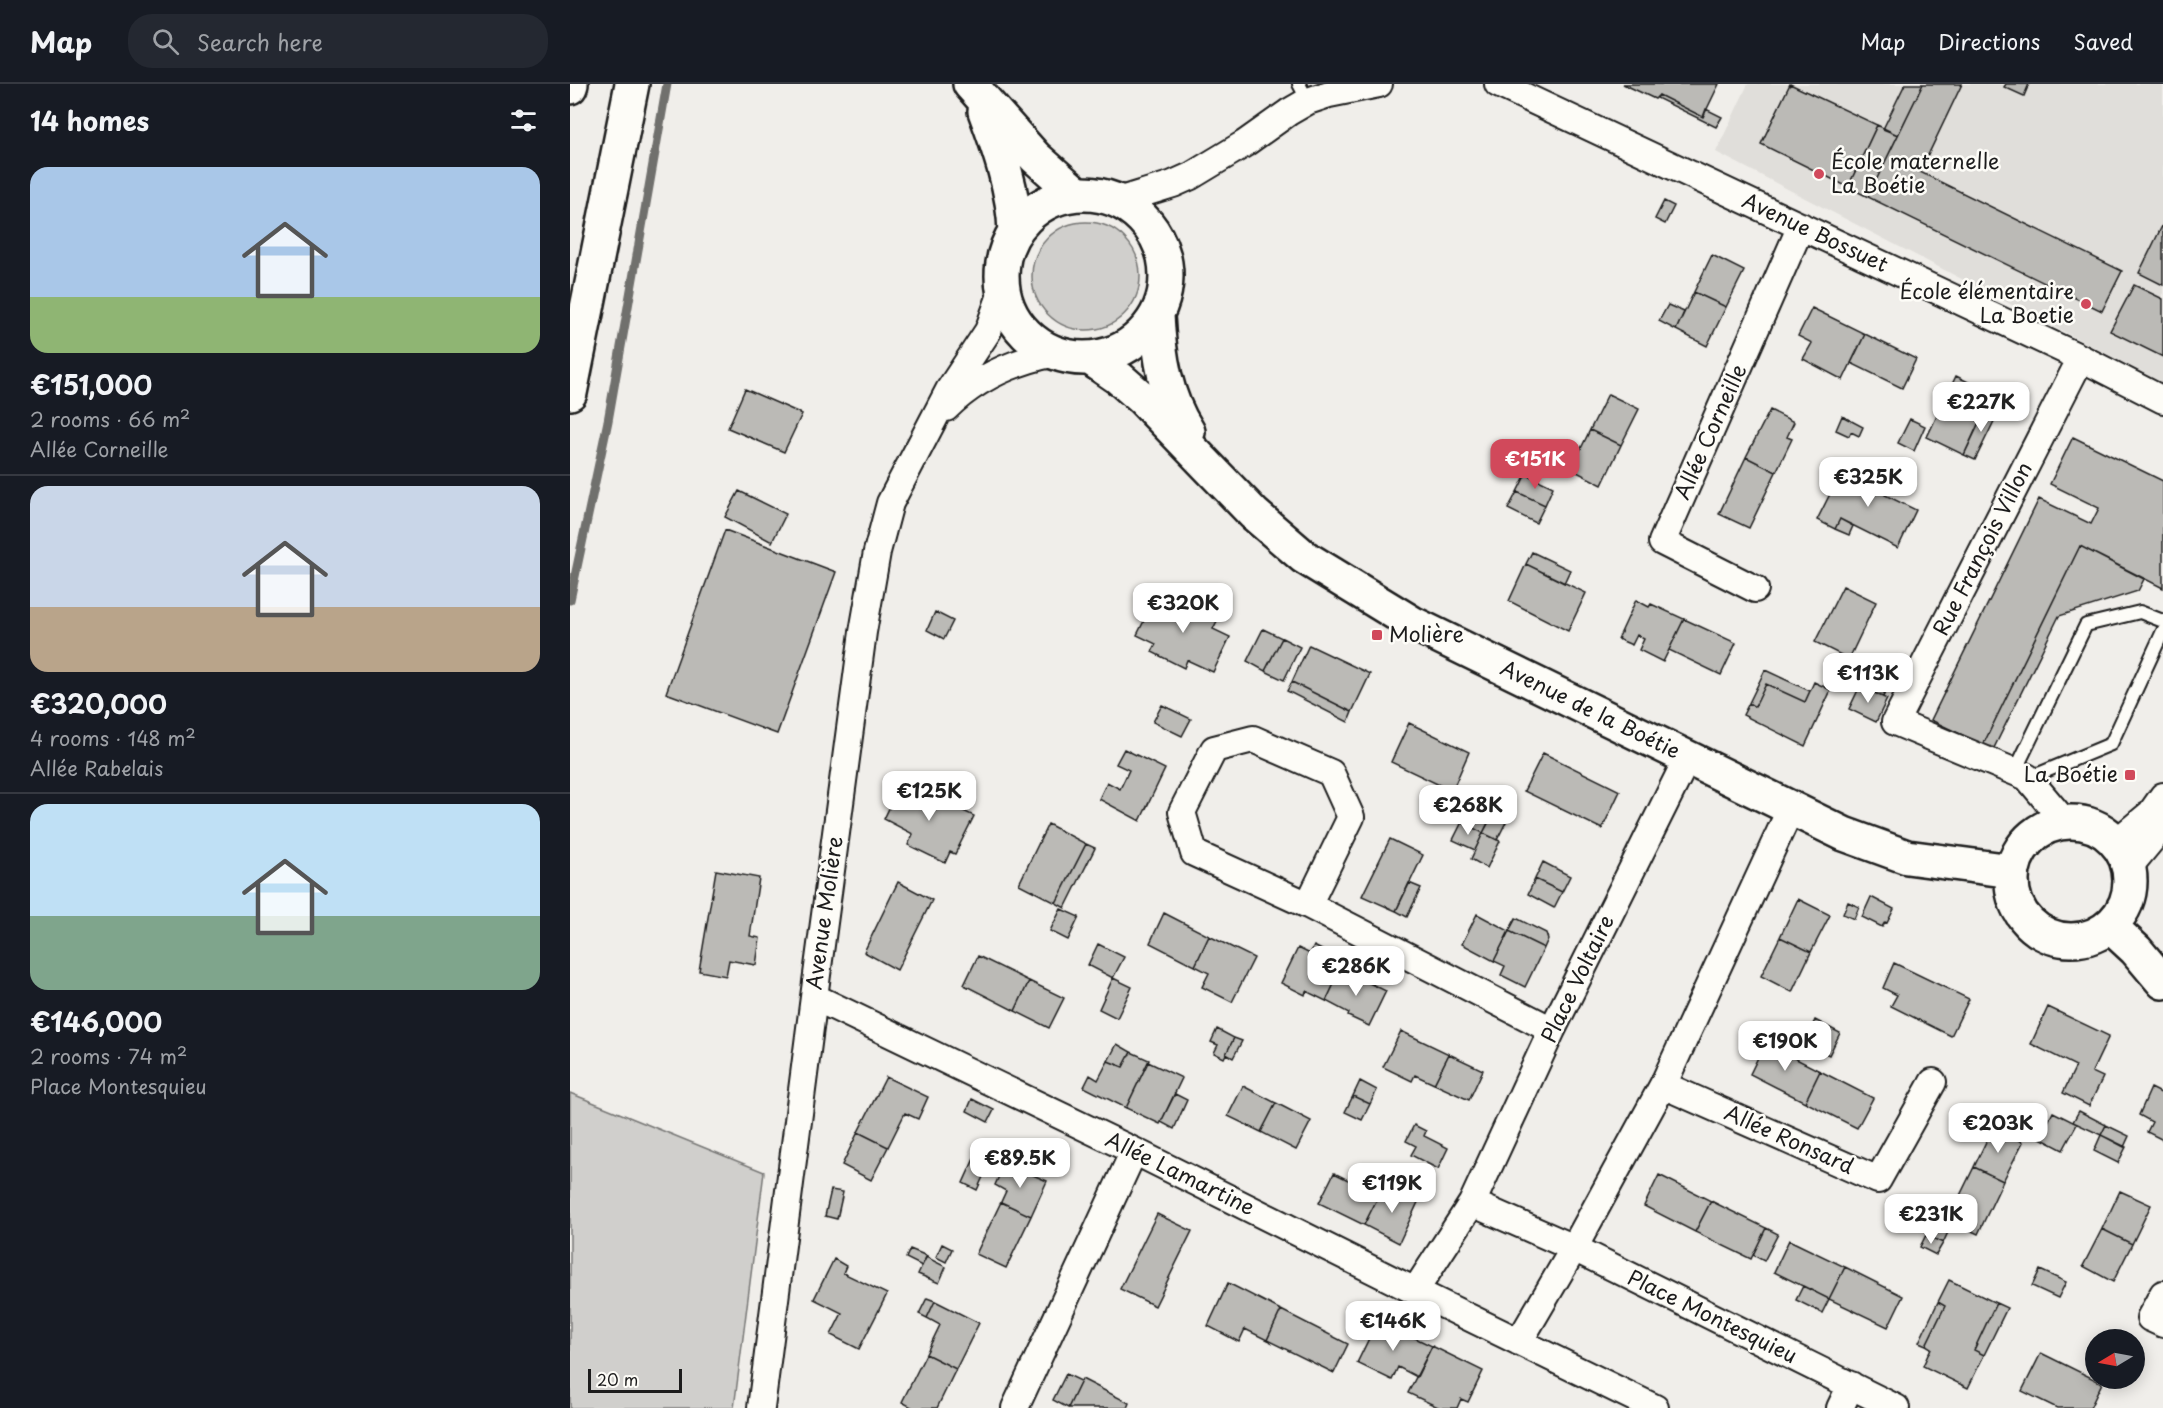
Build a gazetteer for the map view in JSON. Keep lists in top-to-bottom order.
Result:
{
  "streets": {
    "main road": ["Avenue de la Boétie"],
    "street": [
      "Avenue Bossuet",
      "Allée Corneille",
      "Rue François Villon",
      "Avenue Molière",
      "Place Voltaire",
      "Allée Ronsard",
      "Allée Lamartine",
      "Place Montesquieu"
    ]
  },
  "crossings": [
    ["Avenue Bossuet", "Allée Corneille"],
    ["Avenue Bossuet", "Rue François Villon"],
    ["Rue François Villon", "Avenue de la Boétie"],
    ["Avenue de la Boétie", "Avenue Molière"],
    ["Avenue de la Boétie", "Place Voltaire"],
    ["Avenue Molière", "Allée Lamartine"],
    ["Place Voltaire", "Place Montesquieu"]
  ],
  "places": {
    "other": ["École maternelle La Boétie", "École élémentaire La Boetie"],
    "transit": ["Molière", "La Boétie"]
  },
  "scale_bar": "20 m",
  "north": "left",
  "page": {
    "header": "Map",
    "search": "Search here",
    "nav": ["Map", "Directions", "Saved"],
    "heading": "14 homes",
    "list": [
      {
        "name": "€151,000",
        "note": "2 rooms · 66 m² · Allée Corneille"
      },
      {
        "name": "€320,000",
        "note": "4 rooms · 148 m² · Allée Rabelais"
      },
      {
        "name": "€146,000",
        "note": "2 rooms · 74 m² · Place Montesquieu"
      }
    ],
    "price": [
      "€227K",
      "€151K",
      "€325K",
      "€320K",
      "€113K",
      "€125K",
      "€268K",
      "€286K",
      "€190K",
      "€203K",
      "€89.5K",
      "€119K",
      "€231K",
      "€146K"
    ],
    "scale": "20 m"
  }
}
